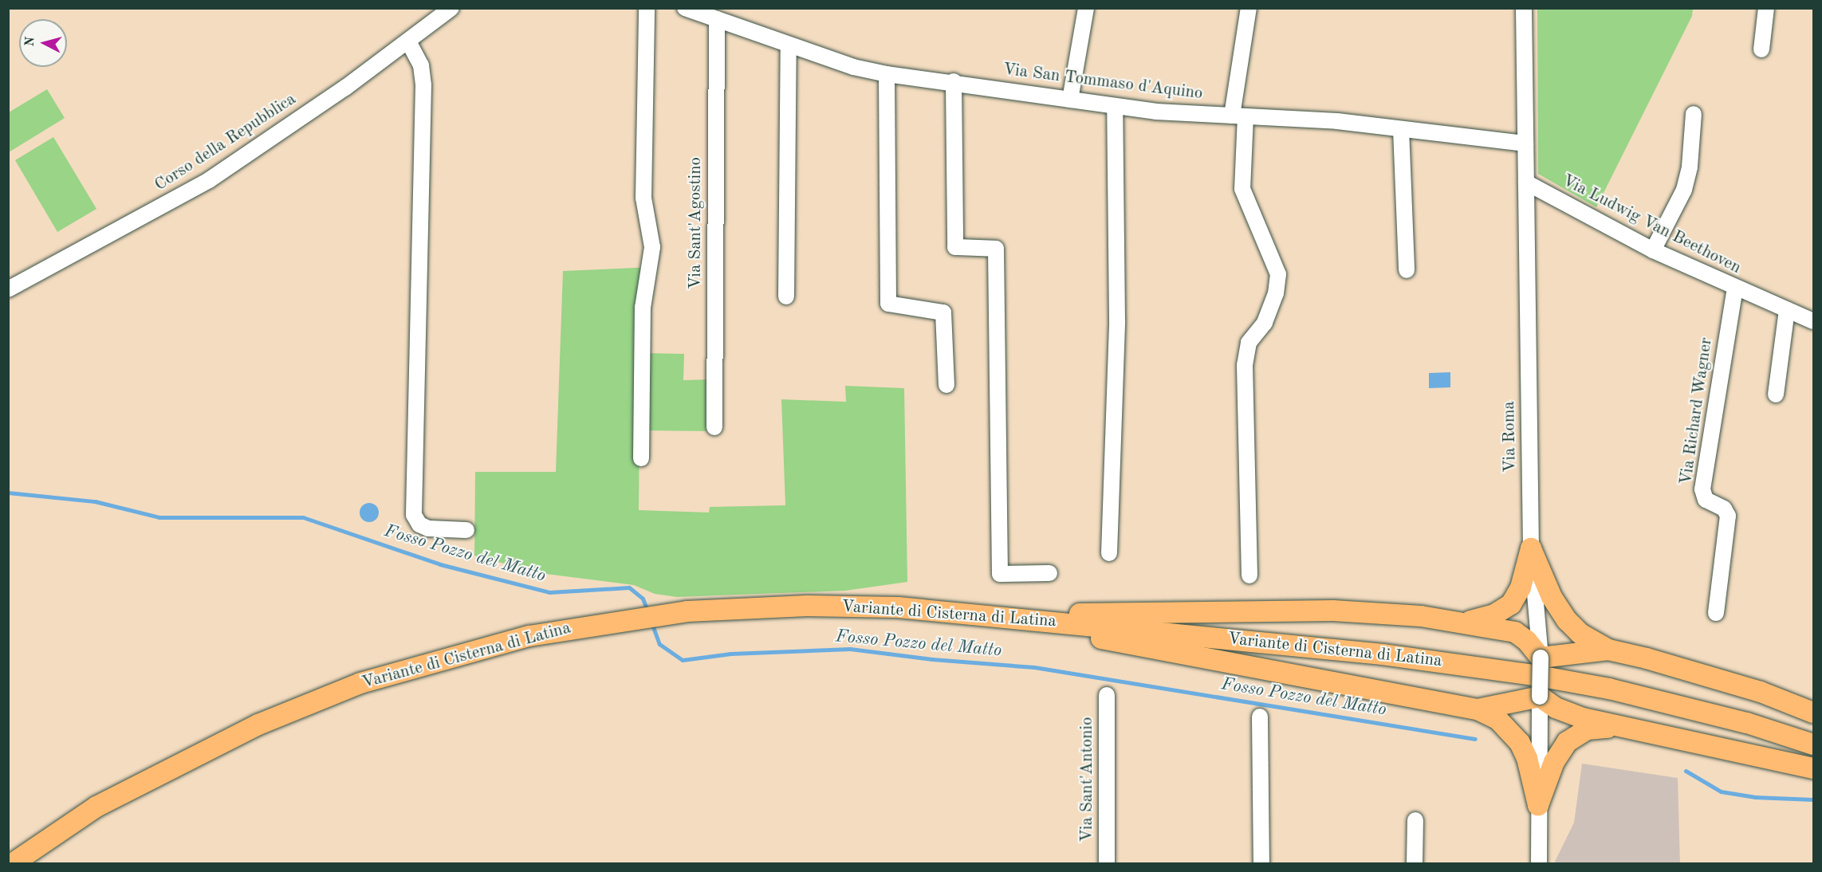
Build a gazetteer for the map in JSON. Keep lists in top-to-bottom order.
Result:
{
  "streets": {
    "main road": ["Variante di Cisterna di Latina"],
    "street": [
      "Via San Tommaso d'Aquino",
      "Corso della Repubblica",
      "Via Sant'Agostino",
      "Via Ludwig Van Beethoven",
      "Via Richard Wagner",
      "Via Roma",
      "Via Sant'Antonio"
    ]
  },
  "crossings": [
    ["Via San Tommaso d'Aquino", "Via Sant'Agostino"],
    ["Via San Tommaso d'Aquino", "Via Roma"],
    ["Via Ludwig Van Beethoven", "Via Richard Wagner"],
    ["Via Ludwig Van Beethoven", "Via Roma"]
  ],
  "water": ["Fosso Pozzo del Matto"],
  "north": "left"
}
